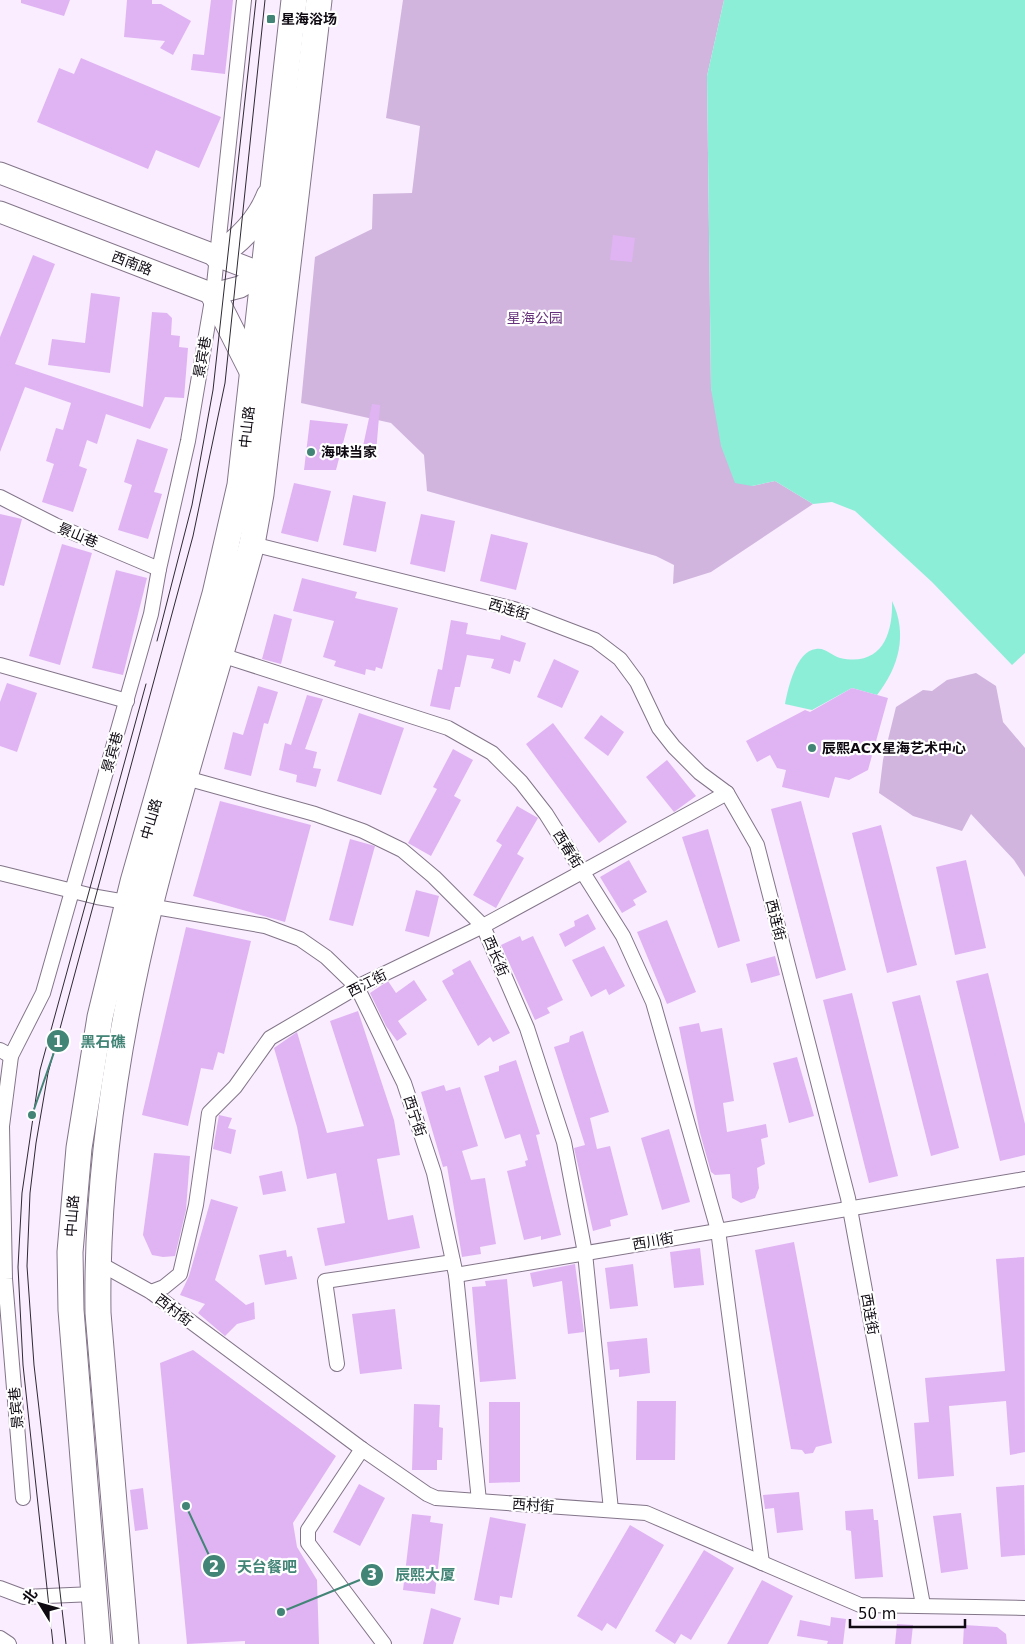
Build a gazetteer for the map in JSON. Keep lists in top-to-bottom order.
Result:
{
  "streets": {
    "highway": ["中山路"],
    "main road": ["西南路"],
    "street": [
      "景宾巷",
      "景山巷",
      "西连街",
      "西春街",
      "西长街",
      "西江街",
      "西宁街",
      "西川街",
      "西村街"
    ]
  },
  "crossings": [
    ["西南路", "景宾巷"],
    ["景宾巷", "景山巷"],
    ["景宾巷", "西宁街"],
    ["中山路", "西连街"],
    ["中山路", "西春街"],
    ["中山路", "西长街"],
    ["中山路", "西宁街"],
    ["中山路", "西村街"],
    ["西连街", "西江街"],
    ["西连街", "西川街"],
    ["西连街", "西村街"],
    ["西春街", "西江街"],
    ["西春街", "西川街"],
    ["西春街", "西村街"],
    ["西长街", "西江街"],
    ["西长街", "西川街"],
    ["西长街", "西村街"],
    ["西江街", "西宁街"],
    ["西江街", "西村街"],
    ["西宁街", "西川街"],
    ["西宁街", "西村街"]
  ],
  "parks": ["星海公园"],
  "places": {
    "transit": ["星海浴场"],
    "other": [
      "海味当家",
      "辰熙ACX星海艺术中心",
      "黑石礁",
      "天台餐吧",
      "辰熙大厦"
    ]
  },
  "scale_bar": "50 m",
  "north": "top left"
}
